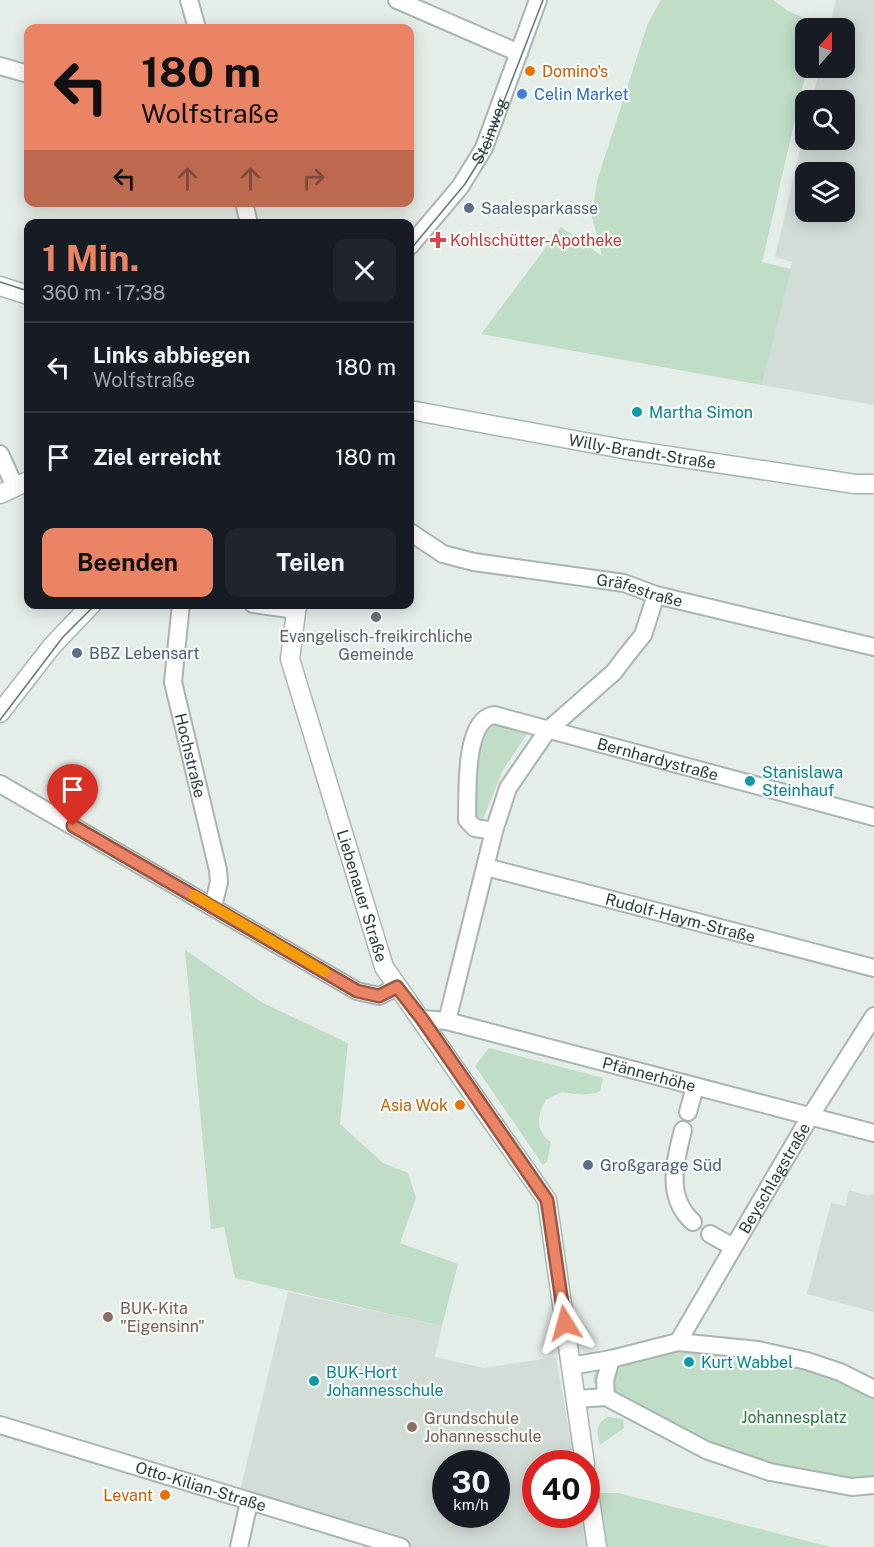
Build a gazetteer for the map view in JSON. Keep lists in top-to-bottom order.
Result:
{
  "streets": {
    "street": [
      "Steinweg",
      "Willy-Brandt-Straße",
      "Gräfestraße",
      "Hochstraße",
      "Bernhardystraße",
      "Liebenauer Straße",
      "Rudolf-Haym-Straße",
      "Pfännerhöhe",
      "Beyschlagstraße",
      "Otto-Kilian-Straße"
    ]
  },
  "crossings": [
    ["Liebenauer Straße", "Pfännerhöhe"],
    ["Pfännerhöhe", "Beyschlagstraße"]
  ],
  "parks": ["Johannesplatz"],
  "places": {
    "other": [
      "Domino's",
      "Celin Market",
      "Saalesparkasse",
      "Martha Simon",
      "Evangelisch-freikirchliche Gemeinde",
      "BBZ Lebensart",
      "Stanislawa Steinhauf",
      "Asia Wok",
      "Großgarage Süd",
      "BUK-Kita \"Eigensinn\"",
      "Kurt Wabbel",
      "BUK-Hort Johannesschule",
      "Grundschule Johannesschule",
      "Levant"
    ],
    "health": ["Kohlschütter-Apotheke"]
  },
  "north": "top",
  "page": {
    "turn": ["180 m", "Wolfstraße"],
    "heading": ["1 Min.", "360 m · 17:38"],
    "list": [
      {
        "name": "Links abbiegen",
        "note": "Wolfstraße",
        "value": "180 m"
      },
      {
        "name": "Ziel erreicht",
        "value": "180 m"
      }
    ],
    "buttons": ["Beenden", "Teilen"],
    "speed": "30 km/h",
    "limit": "40"
  }
}
